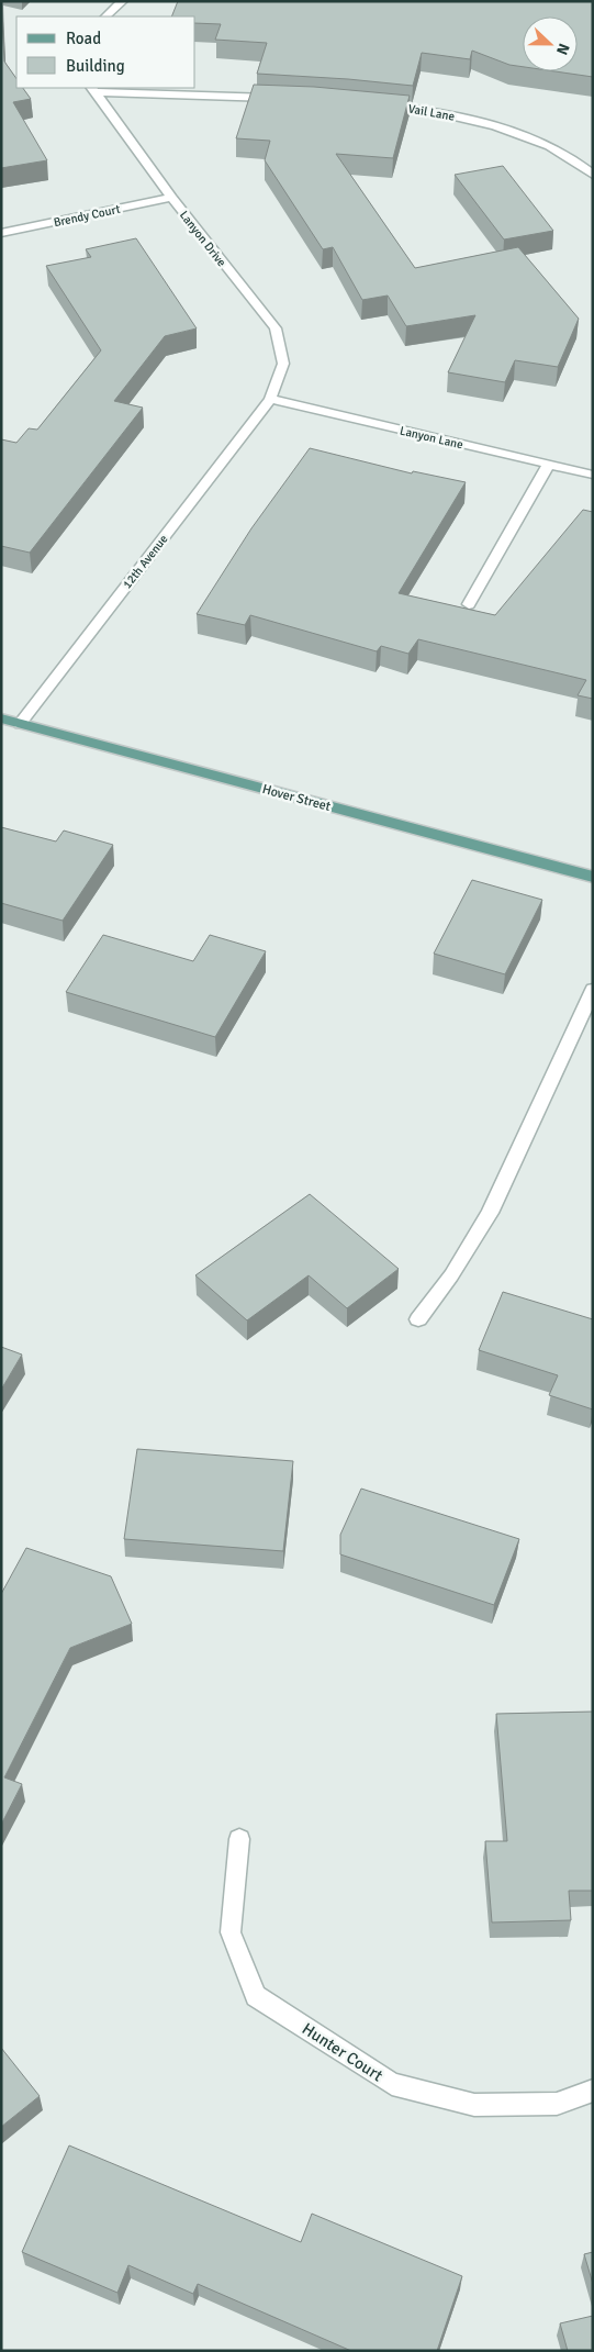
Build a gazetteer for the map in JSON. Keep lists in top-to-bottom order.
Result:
{
  "streets": {
    "main road": ["Hover Street"],
    "street": [
      "Vail Lane",
      "Brendy Court",
      "Lanyon Drive",
      "Lanyon Lane",
      "12th Avenue",
      "Hunter Court"
    ]
  },
  "crossings": [
    ["Brendy Court", "Lanyon Drive"],
    ["Lanyon Drive", "Lanyon Lane"],
    ["Lanyon Drive", "12th Avenue"],
    ["Lanyon Lane", "12th Avenue"],
    ["12th Avenue", "Hover Street"]
  ],
  "legend": ["Road", "Building"],
  "north": "right"
}
